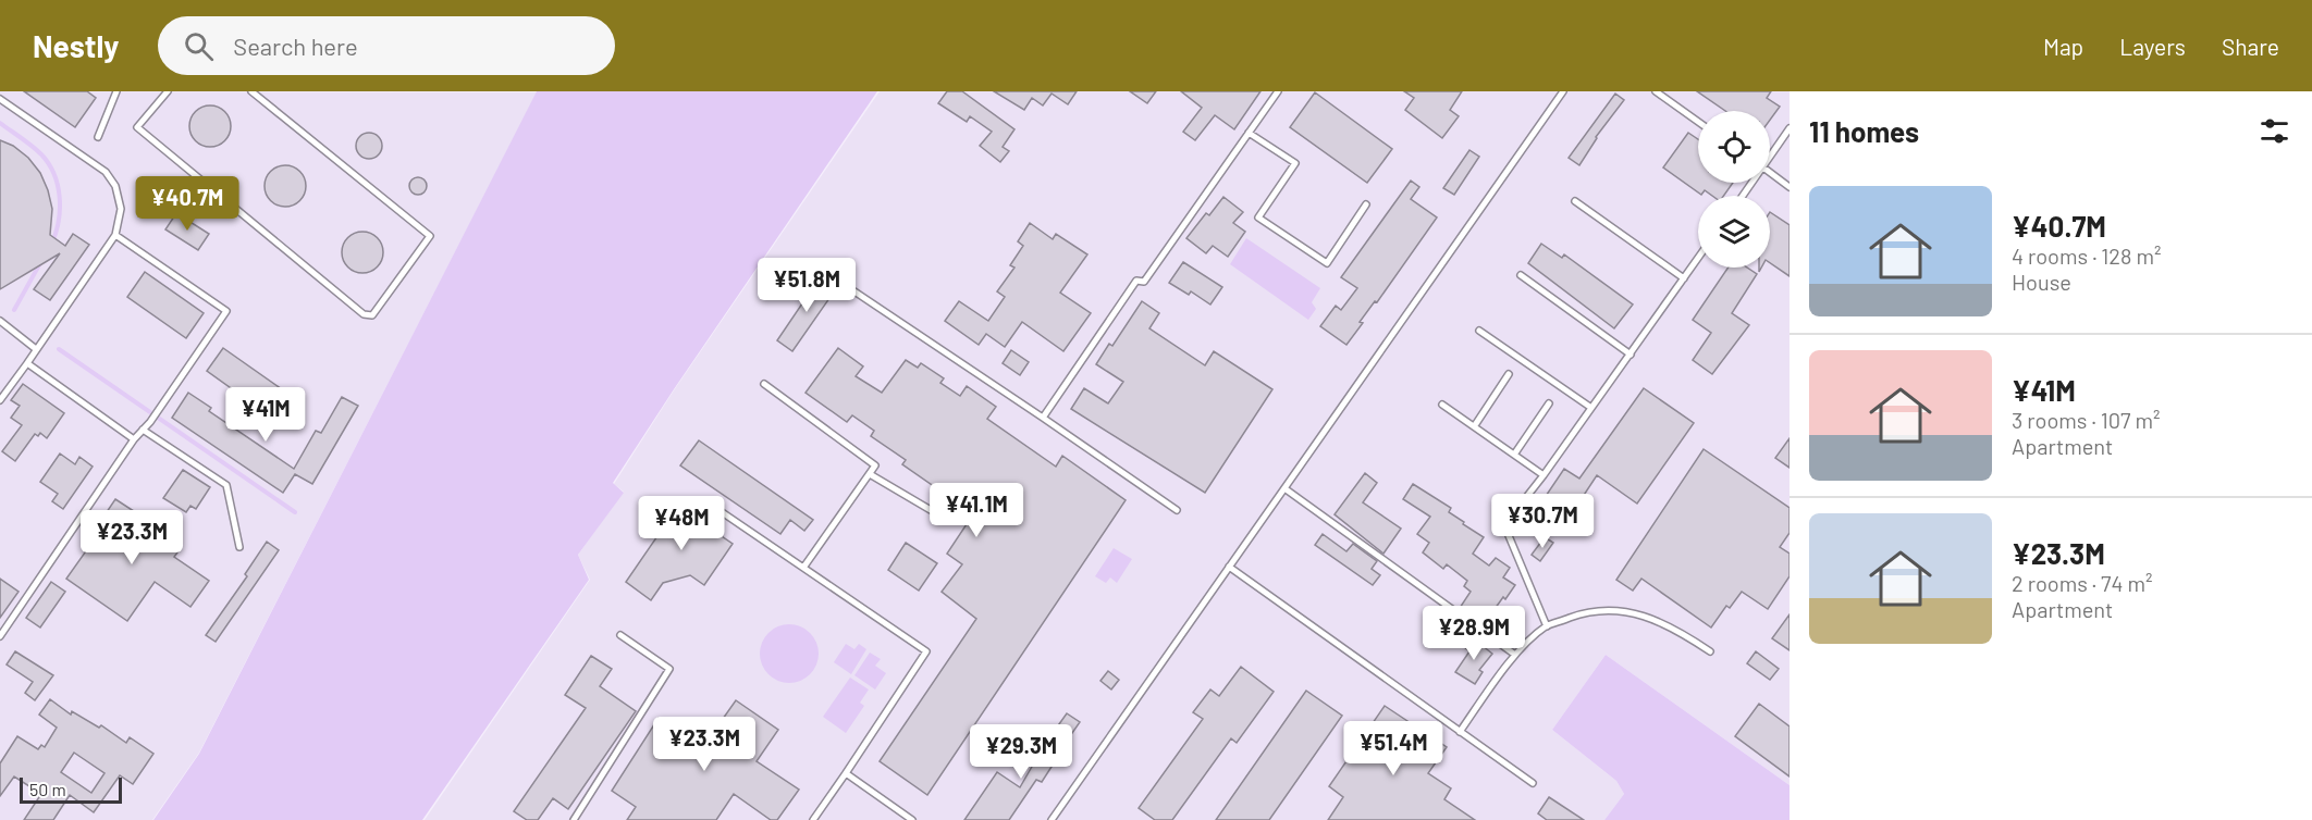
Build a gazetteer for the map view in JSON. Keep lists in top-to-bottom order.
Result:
{
  "scale_bar": "50 m",
  "page": {
    "header": "Nestly",
    "search": "Search here",
    "nav": ["Map", "Layers", "Share"],
    "heading": "11 homes",
    "list": [
      {
        "name": "¥40.7M",
        "note": "4 rooms · 128 m² · House"
      },
      {
        "name": "¥41M",
        "note": "3 rooms · 107 m² · Apartment"
      },
      {
        "name": "¥23.3M",
        "note": "2 rooms · 74 m² · Apartment"
      }
    ],
    "price": [
      "¥40.7M",
      "¥51.8M",
      "¥41M",
      "¥41.1M",
      "¥30.7M",
      "¥48M",
      "¥23.3M",
      "¥28.9M",
      "¥23.3M",
      "¥51.4M",
      "¥29.3M"
    ],
    "scale": "50 m"
  }
}
